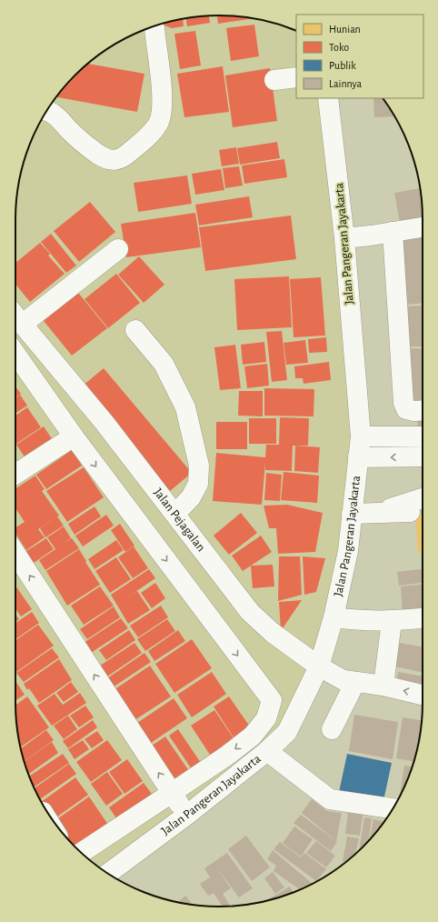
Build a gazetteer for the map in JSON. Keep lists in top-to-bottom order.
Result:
{
  "streets": {
    "street": ["Jalan Pangeran Jayakarta", "Jalan Pejagalan"]
  },
  "crossings": [
    ["Jalan Pangeran Jayakarta", "Jalan Pejagalan"]
  ],
  "legend": [
    "Hunian",
    "Toko",
    "Publik",
    "Lainnya"
  ]
}
